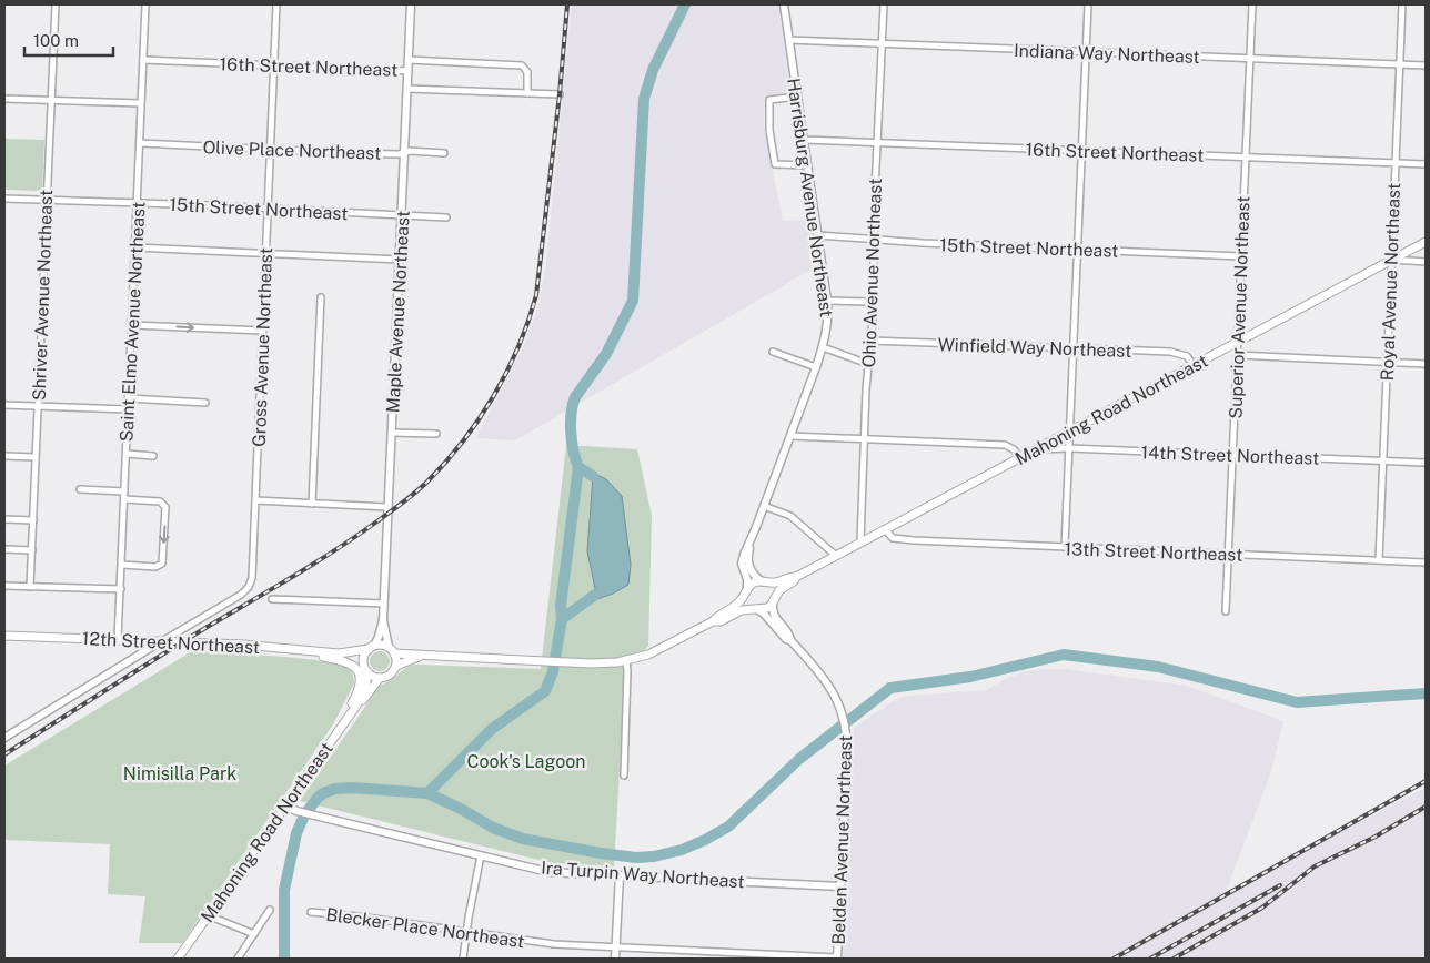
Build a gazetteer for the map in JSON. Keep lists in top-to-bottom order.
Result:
{
  "streets": {
    "main road": ["Mahoning Road Northeast", "12th Street Northeast"],
    "street": [
      "Indiana Way Northeast",
      "16th Street Northeast",
      "Olive Place Northeast",
      "Harrisburg Avenue Northeast",
      "15th Street Northeast",
      "Ohio Avenue Northeast",
      "Royal Avenue Northeast",
      "Shriver Avenue Northeast",
      "Superior Avenue Northeast",
      "Maple Avenue Northeast",
      "Saint Elmo Avenue Northeast",
      "Gross Avenue Northeast",
      "Winfield Way Northeast",
      "14th Street Northeast",
      "13th Street Northeast",
      "Belden Avenue Northeast",
      "Ira Turpin Way Northeast",
      "Blecker Place Northeast"
    ]
  },
  "crossings": [
    ["Indiana Way Northeast", "Harrisburg Avenue Northeast"],
    ["Indiana Way Northeast", "Ohio Avenue Northeast"],
    ["Indiana Way Northeast", "Royal Avenue Northeast"],
    ["Indiana Way Northeast", "Superior Avenue Northeast"],
    ["16th Street Northeast", "Harrisburg Avenue Northeast"],
    ["16th Street Northeast", "Ohio Avenue Northeast"],
    ["16th Street Northeast", "Royal Avenue Northeast"],
    ["16th Street Northeast", "Superior Avenue Northeast"],
    ["16th Street Northeast", "Maple Avenue Northeast"],
    ["16th Street Northeast", "Saint Elmo Avenue Northeast"],
    ["16th Street Northeast", "Gross Avenue Northeast"],
    ["Olive Place Northeast", "Maple Avenue Northeast"],
    ["Olive Place Northeast", "Saint Elmo Avenue Northeast"],
    ["Olive Place Northeast", "Gross Avenue Northeast"],
    ["Harrisburg Avenue Northeast", "15th Street Northeast"],
    ["Harrisburg Avenue Northeast", "Mahoning Road Northeast"],
    ["Harrisburg Avenue Northeast", "Belden Avenue Northeast"],
    ["15th Street Northeast", "Ohio Avenue Northeast"],
    ["15th Street Northeast", "Shriver Avenue Northeast"],
    ["15th Street Northeast", "Superior Avenue Northeast"],
    ["15th Street Northeast", "Maple Avenue Northeast"],
    ["15th Street Northeast", "Saint Elmo Avenue Northeast"],
    ["15th Street Northeast", "Gross Avenue Northeast"],
    ["Ohio Avenue Northeast", "Winfield Way Northeast"],
    ["Ohio Avenue Northeast", "Mahoning Road Northeast"],
    ["Royal Avenue Northeast", "Mahoning Road Northeast"],
    ["Royal Avenue Northeast", "14th Street Northeast"],
    ["Royal Avenue Northeast", "13th Street Northeast"],
    ["Superior Avenue Northeast", "Mahoning Road Northeast"],
    ["Superior Avenue Northeast", "14th Street Northeast"],
    ["Superior Avenue Northeast", "13th Street Northeast"],
    ["Maple Avenue Northeast", "Mahoning Road Northeast"],
    ["Maple Avenue Northeast", "12th Street Northeast"],
    ["Saint Elmo Avenue Northeast", "12th Street Northeast"],
    ["Gross Avenue Northeast", "12th Street Northeast"],
    ["Winfield Way Northeast", "Mahoning Road Northeast"],
    ["Mahoning Road Northeast", "14th Street Northeast"],
    ["Mahoning Road Northeast", "13th Street Northeast"],
    ["Mahoning Road Northeast", "12th Street Northeast"],
    ["Mahoning Road Northeast", "Belden Avenue Northeast"],
    ["Mahoning Road Northeast", "Ira Turpin Way Northeast"],
    ["Belden Avenue Northeast", "Ira Turpin Way Northeast"],
    ["Belden Avenue Northeast", "Blecker Place Northeast"]
  ],
  "parks": ["Cook's Lagoon", "Nimisilla Park"],
  "scale_bar": "100 m"
}
